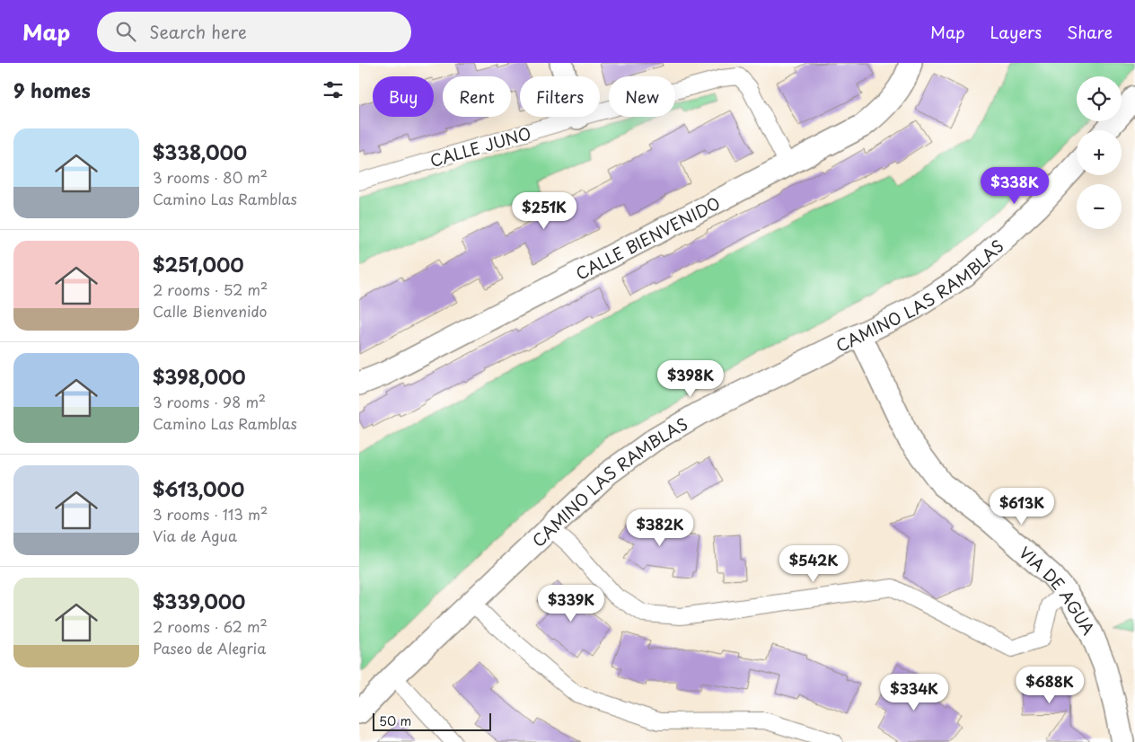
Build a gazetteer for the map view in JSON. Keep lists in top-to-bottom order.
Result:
{
  "streets": {
    "street": [
      "CALLE JUNO",
      "CALLE BIENVENIDO",
      "CAMINO LAS RAMBLAS",
      "VIA DE AGUA"
    ]
  },
  "crossings": [
    ["CALLE JUNO", "CALLE BIENVENIDO"],
    ["CAMINO LAS RAMBLAS", "VIA DE AGUA"]
  ],
  "scale_bar": "50 m",
  "page": {
    "header": "Map",
    "search": "Search here",
    "nav": ["Map", "Layers", "Share"],
    "heading": "9 homes",
    "map_buttons": ["+", "−"],
    "chip": [
      "Buy",
      "Rent",
      "Filters",
      "New"
    ],
    "list": [
      {
        "name": "$338,000",
        "note": "3 rooms · 80 m² · Camino Las Ramblas"
      },
      {
        "name": "$251,000",
        "note": "2 rooms · 52 m² · Calle Bienvenido"
      },
      {
        "name": "$398,000",
        "note": "3 rooms · 98 m² · Camino Las Ramblas"
      },
      {
        "name": "$613,000",
        "note": "3 rooms · 113 m² · Via de Agua"
      },
      {
        "name": "$339,000",
        "note": "2 rooms · 62 m² · Paseo de Alegria"
      }
    ],
    "price": [
      "$338K",
      "$251K",
      "$398K",
      "$613K",
      "$382K",
      "$542K",
      "$339K",
      "$688K",
      "$334K"
    ],
    "scale": "50 m"
  }
}
